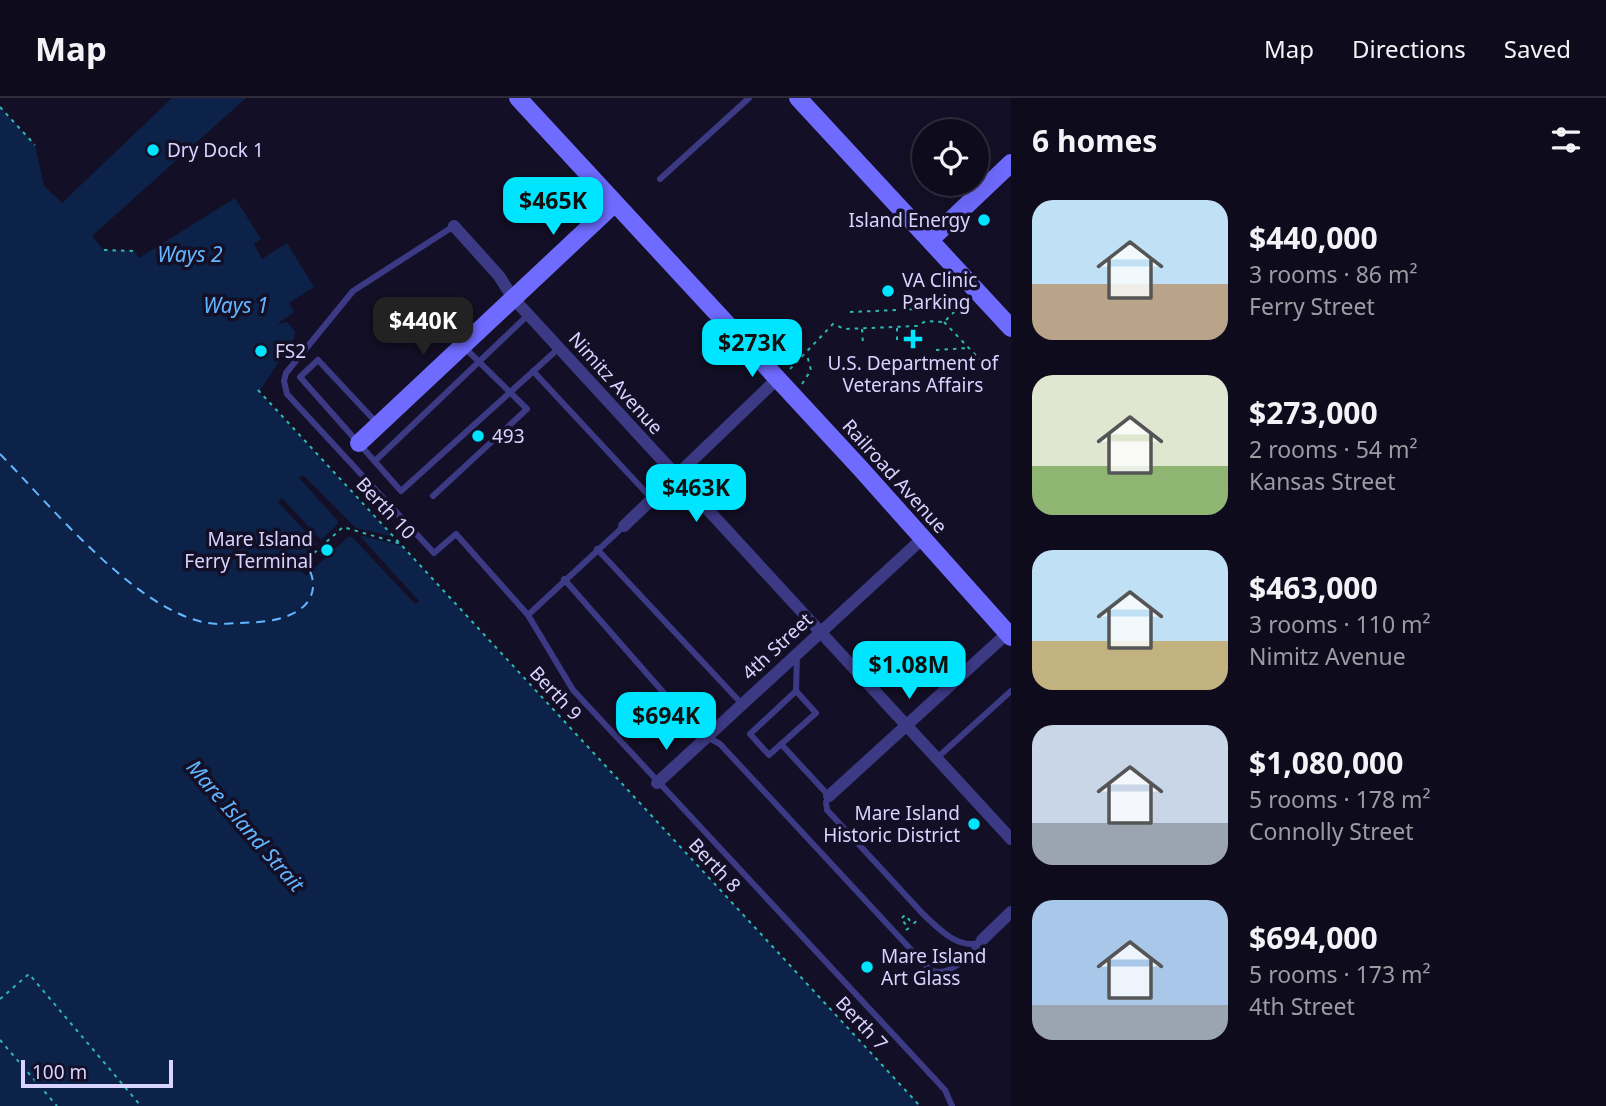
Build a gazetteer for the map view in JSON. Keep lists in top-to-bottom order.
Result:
{
  "streets": {
    "street": ["Nimitz Avenue", "Railroad Avenue", "4th Street"],
    "path": [
      "Berth 10",
      "Berth 9",
      "Berth 8",
      "Berth 7"
    ]
  },
  "crossings": [
    ["Nimitz Avenue", "4th Street"],
    ["Railroad Avenue", "4th Street"],
    ["Berth 10", "Berth 9"],
    ["Berth 9", "Berth 8"],
    ["Berth 8", "Berth 7"]
  ],
  "water": ["Ways 2", "Ways 1", "Mare Island Strait"],
  "places": {
    "other": [
      "Dry Dock 1",
      "Island Energy",
      "VA Clinic Parking",
      "FS2",
      "493",
      "Mare Island Ferry Terminal",
      "Mare Island Historic District",
      "Mare Island Art Glass"
    ],
    "health": ["U.S. Department of Veterans Affairs"]
  },
  "scale_bar": "100 m",
  "page": {
    "header": "Map",
    "nav": ["Map", "Directions", "Saved"],
    "heading": "6 homes",
    "price": [
      "$465K",
      "$440K",
      "$273K",
      "$463K",
      "$1.08M",
      "$694K"
    ],
    "list": [
      {
        "name": "$440,000",
        "note": "3 rooms · 86 m² · Ferry Street"
      },
      {
        "name": "$273,000",
        "note": "2 rooms · 54 m² · Kansas Street"
      },
      {
        "name": "$463,000",
        "note": "3 rooms · 110 m² · Nimitz Avenue"
      },
      {
        "name": "$1,080,000",
        "note": "5 rooms · 178 m² · Connolly Street"
      },
      {
        "name": "$694,000",
        "note": "5 rooms · 173 m² · 4th Street"
      }
    ],
    "scale": "100 m"
  }
}
